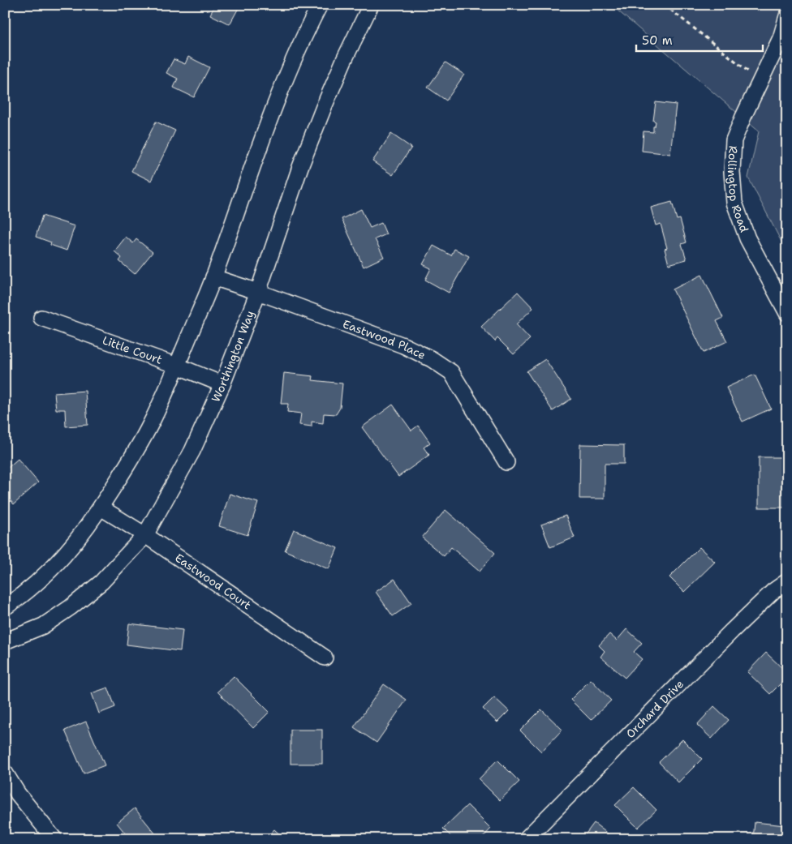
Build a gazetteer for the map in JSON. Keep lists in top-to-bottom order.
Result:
{
  "streets": {
    "street": [
      "Rollingtop Road",
      "Eastwood Place",
      "Little Court",
      "Worthington Way",
      "Eastwood Court",
      "Orchard Drive"
    ]
  },
  "crossings": [
    ["Eastwood Place", "Worthington Way"],
    ["Little Court", "Worthington Way"],
    ["Worthington Way", "Eastwood Court"]
  ],
  "scale_bar": "50 m"
}
